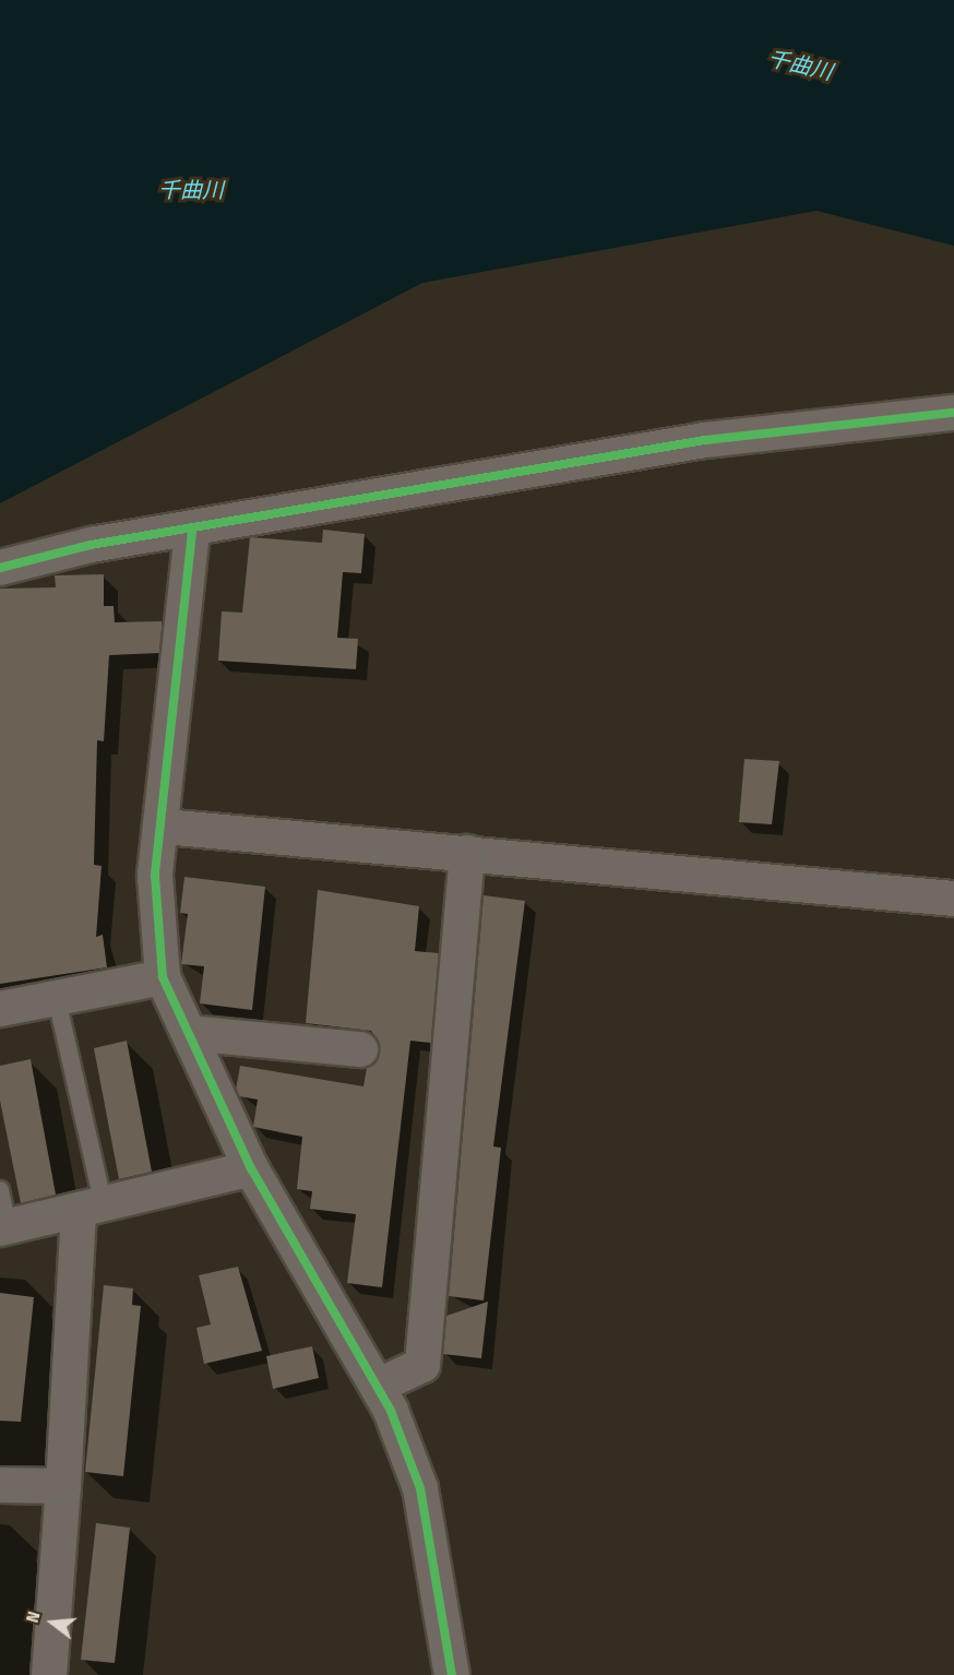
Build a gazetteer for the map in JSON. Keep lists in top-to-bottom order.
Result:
{
  "water": ["千曲川"],
  "north": "left"
}
